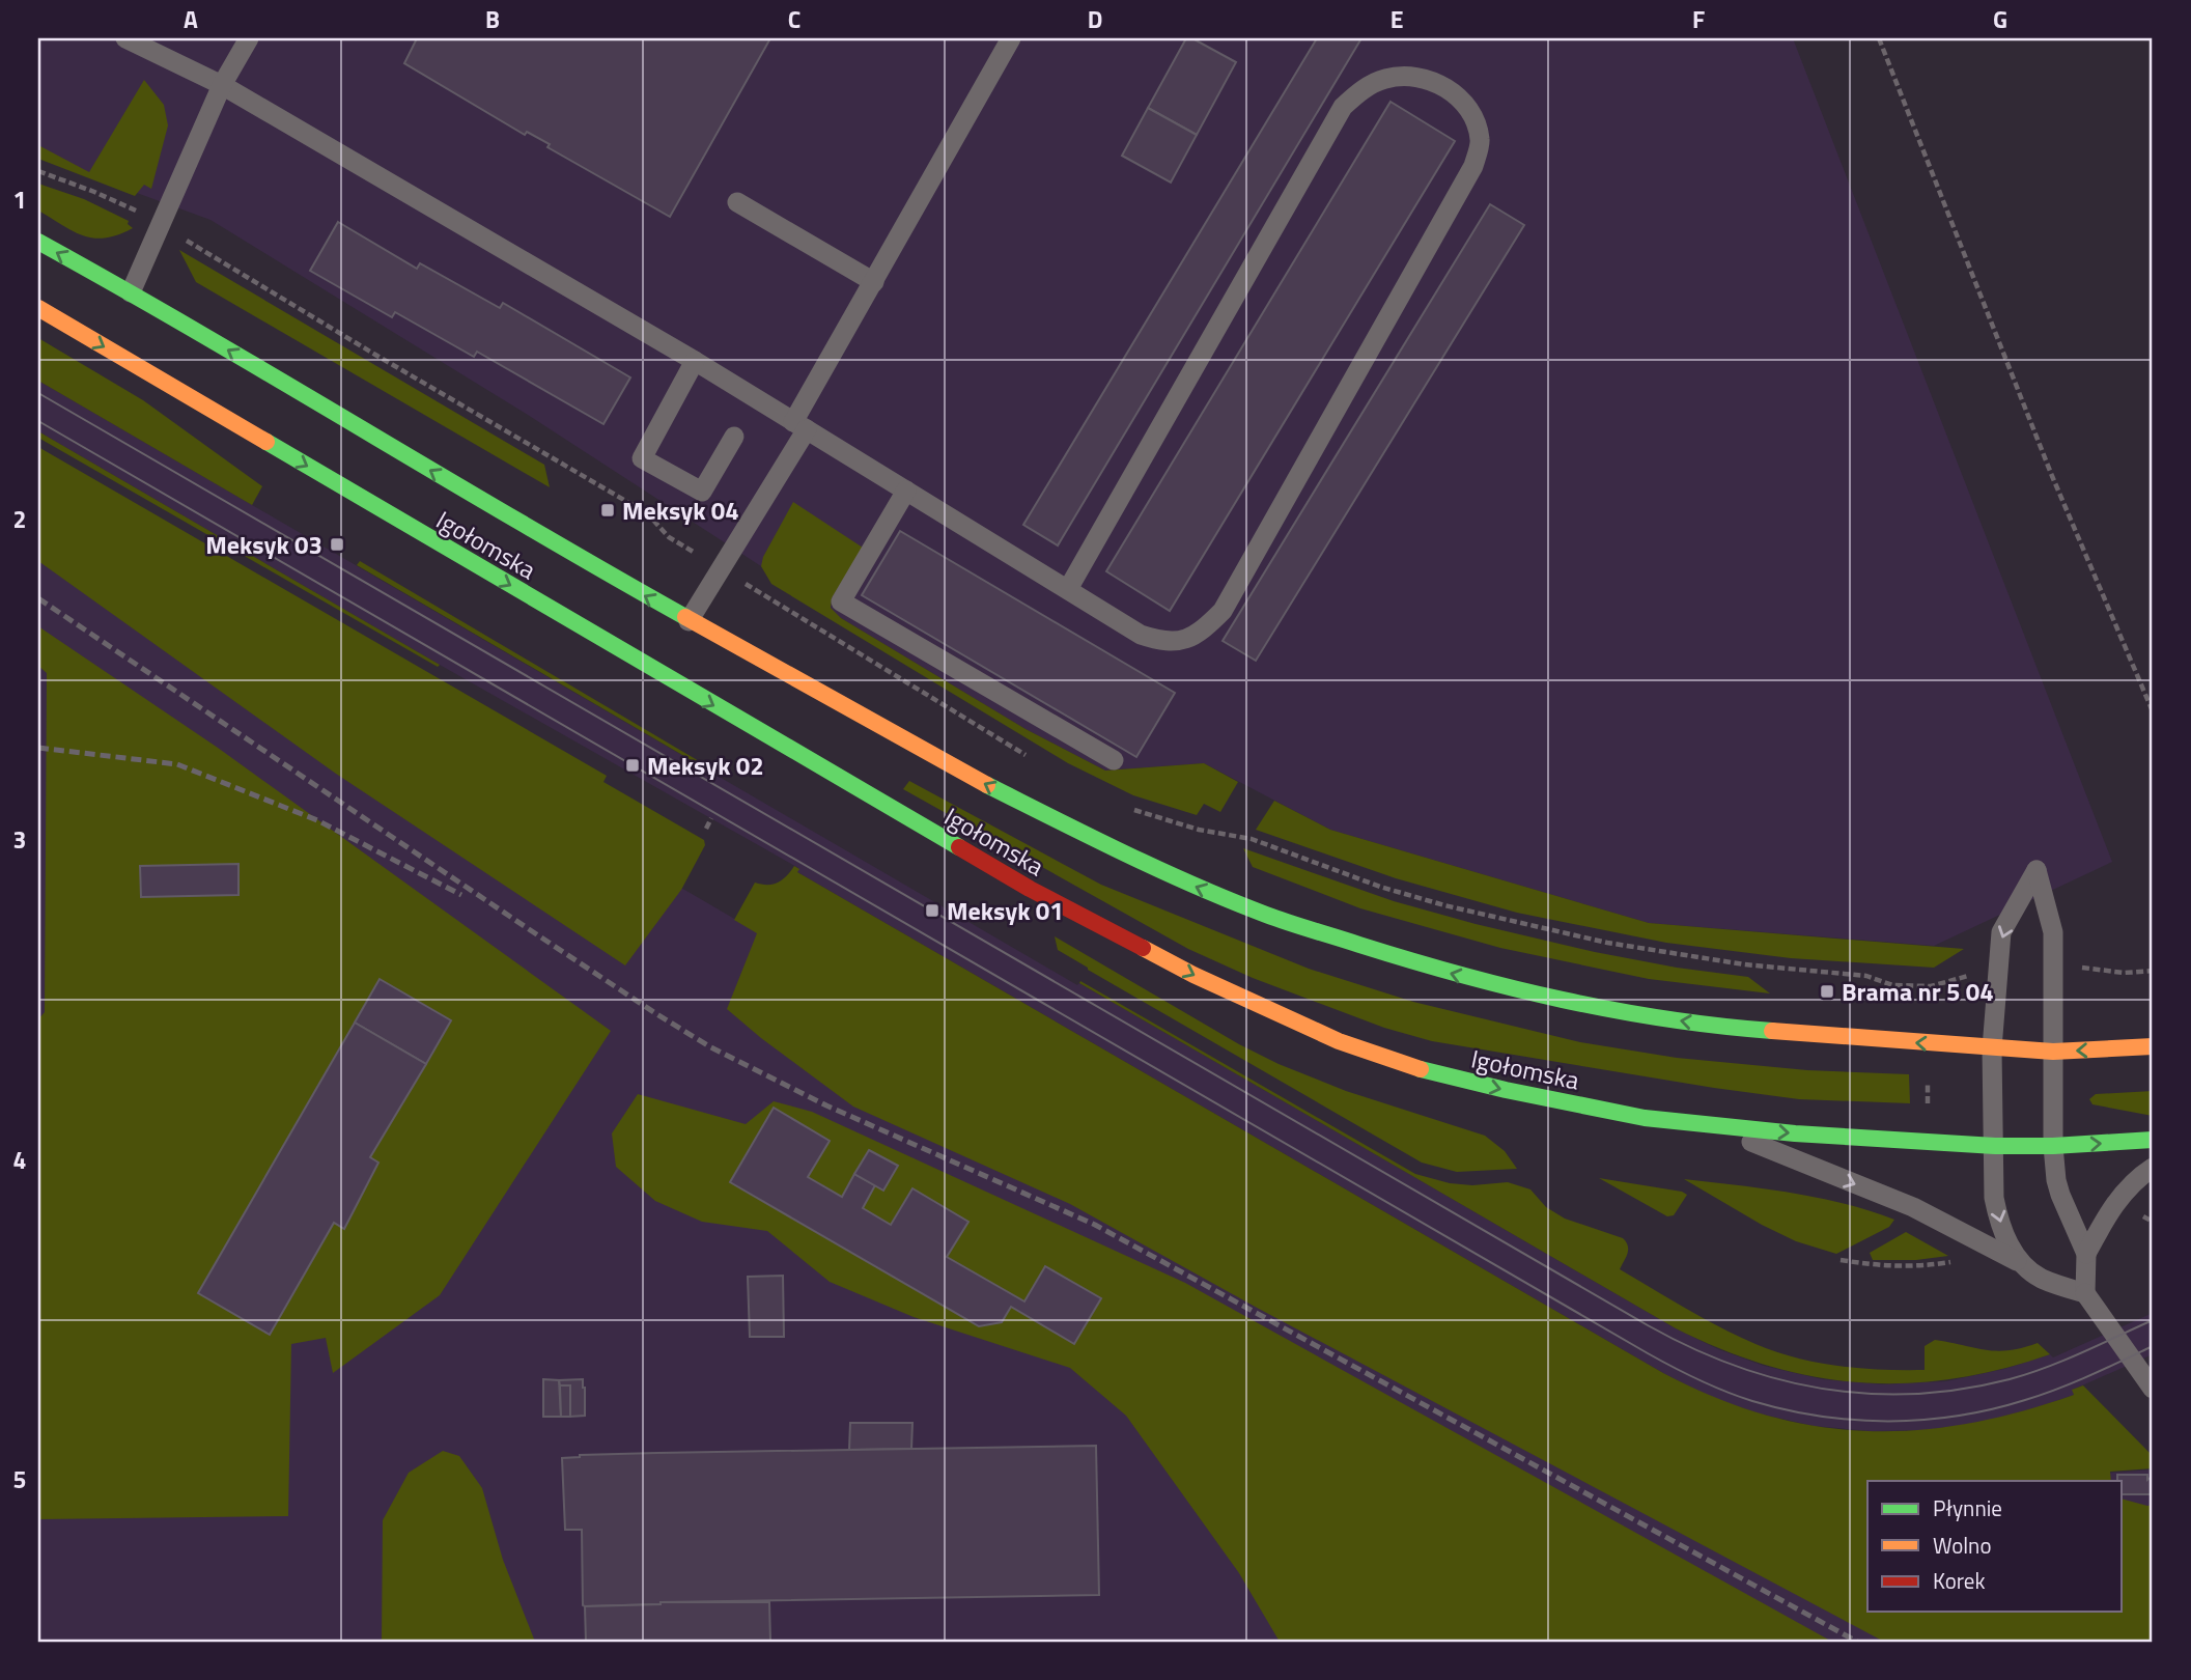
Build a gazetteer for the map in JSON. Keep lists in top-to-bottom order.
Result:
{
  "streets": {
    "main road": ["Igołomska"]
  },
  "places": {
    "transit": [
      "Meksyk 04",
      "Meksyk 03",
      "Meksyk 02",
      "Meksyk 01",
      "Brama nr 5 04"
    ]
  },
  "legend": ["Płynnie", "Wolno", "Korek"],
  "grid": {
    "columns": [
      "A",
      "B",
      "C",
      "D",
      "E",
      "F",
      "G"
    ],
    "rows": [
      "1",
      "2",
      "3",
      "4",
      "5"
    ]
  }
}
